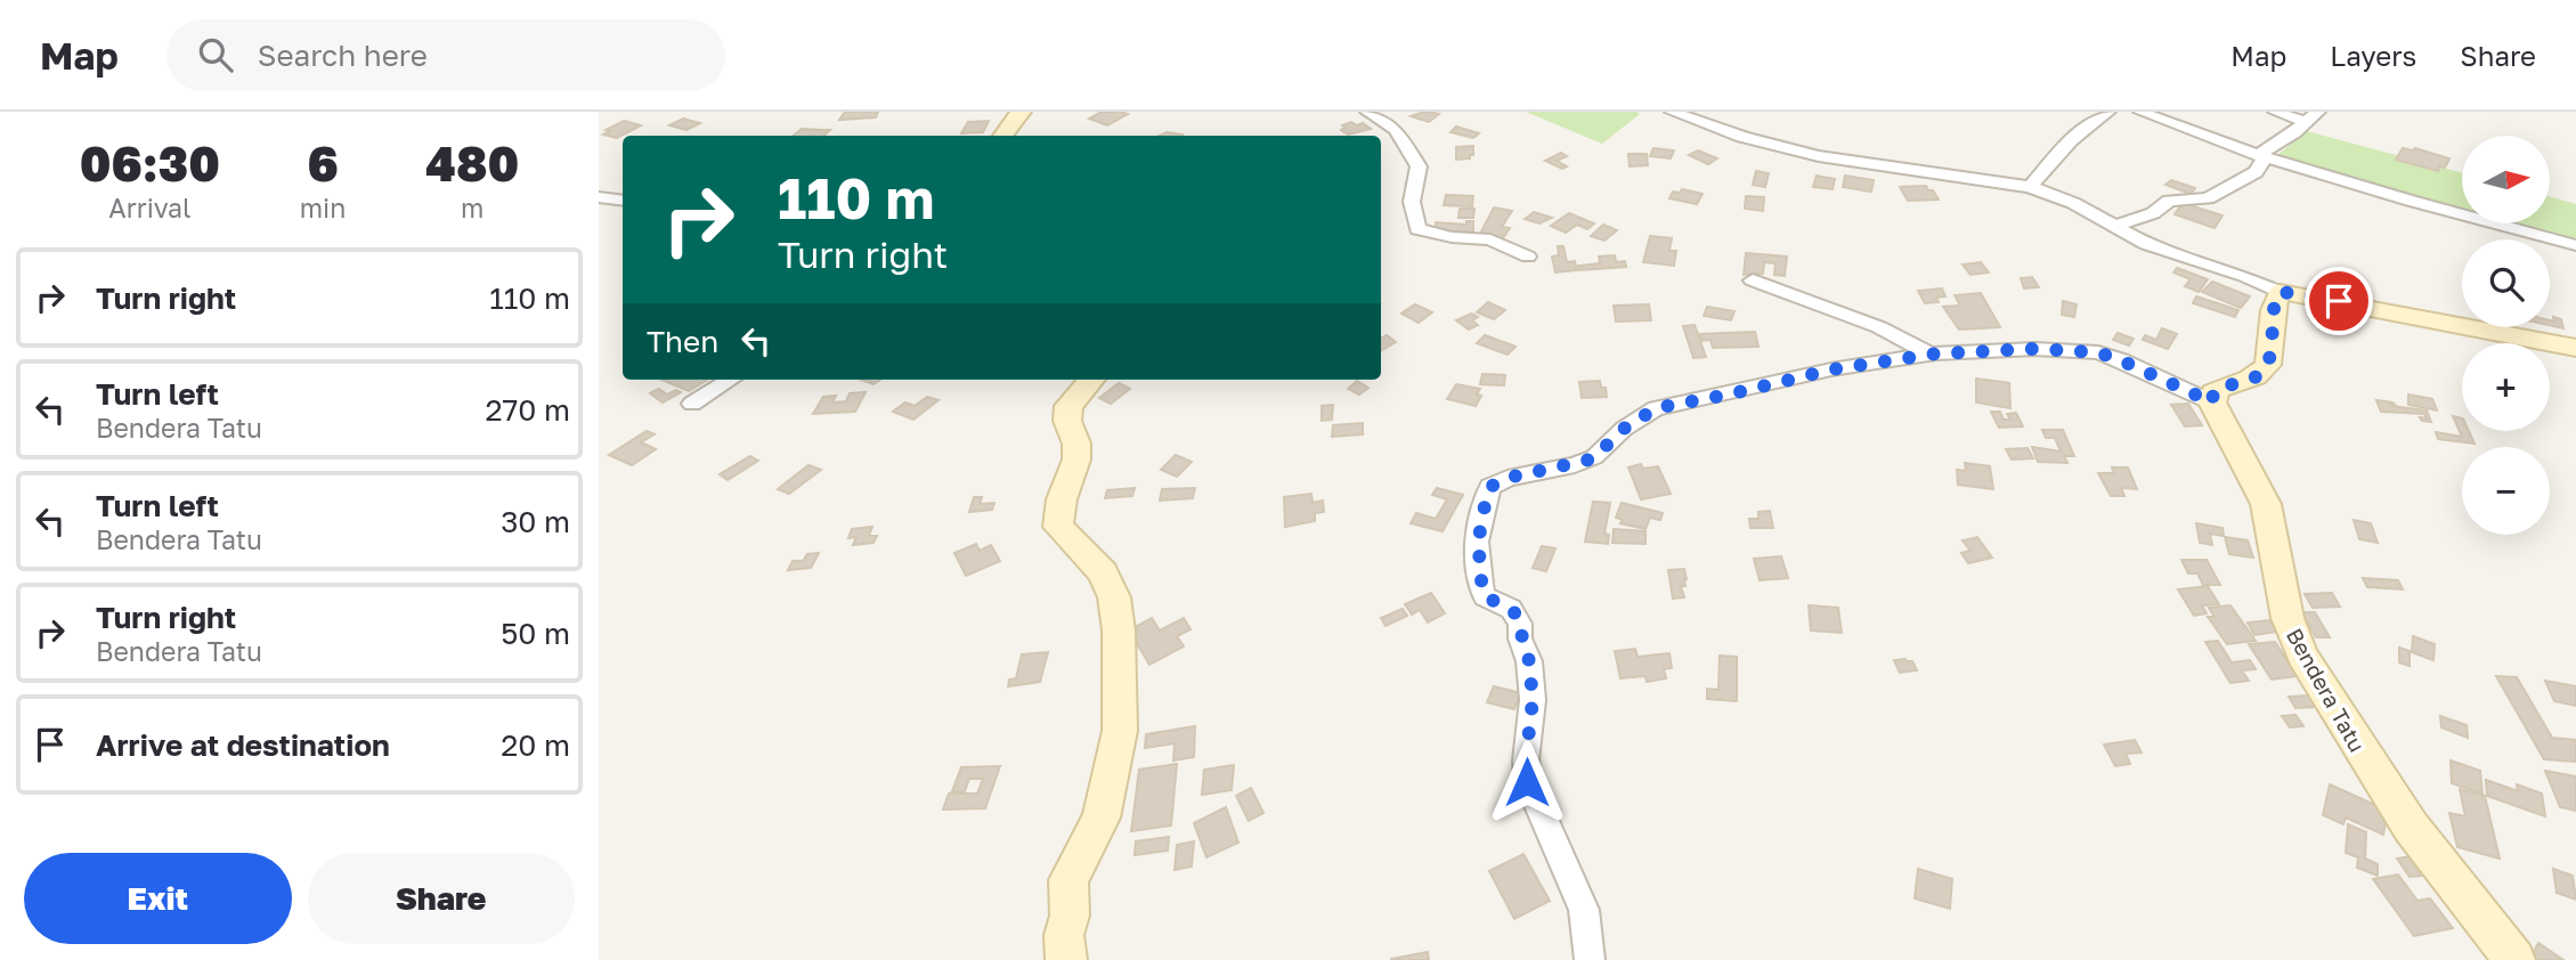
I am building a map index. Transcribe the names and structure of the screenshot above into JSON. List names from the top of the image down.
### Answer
{
  "streets": {
    "street": ["Bendera Tatu"]
  },
  "north": "right",
  "page": {
    "header": "Map",
    "search": "Search here",
    "nav": ["Map", "Layers", "Share"],
    "eta": [
      "06:30",
      "Arrival",
      "6",
      "min",
      "480",
      "m"
    ],
    "map_buttons": ["+", "−"],
    "turn": ["110 m", "Turn right"],
    "list": [
      {
        "name": "Turn right",
        "value": "110 m"
      },
      {
        "name": "Turn left",
        "note": "Bendera Tatu",
        "value": "270 m"
      },
      {
        "name": "Turn left",
        "note": "Bendera Tatu",
        "value": "30 m"
      },
      {
        "name": "Turn right",
        "note": "Bendera Tatu",
        "value": "50 m"
      },
      {
        "name": "Arrive at destination",
        "value": "20 m"
      }
    ],
    "then": "Then",
    "buttons": ["Exit", "Share"]
  }
}
